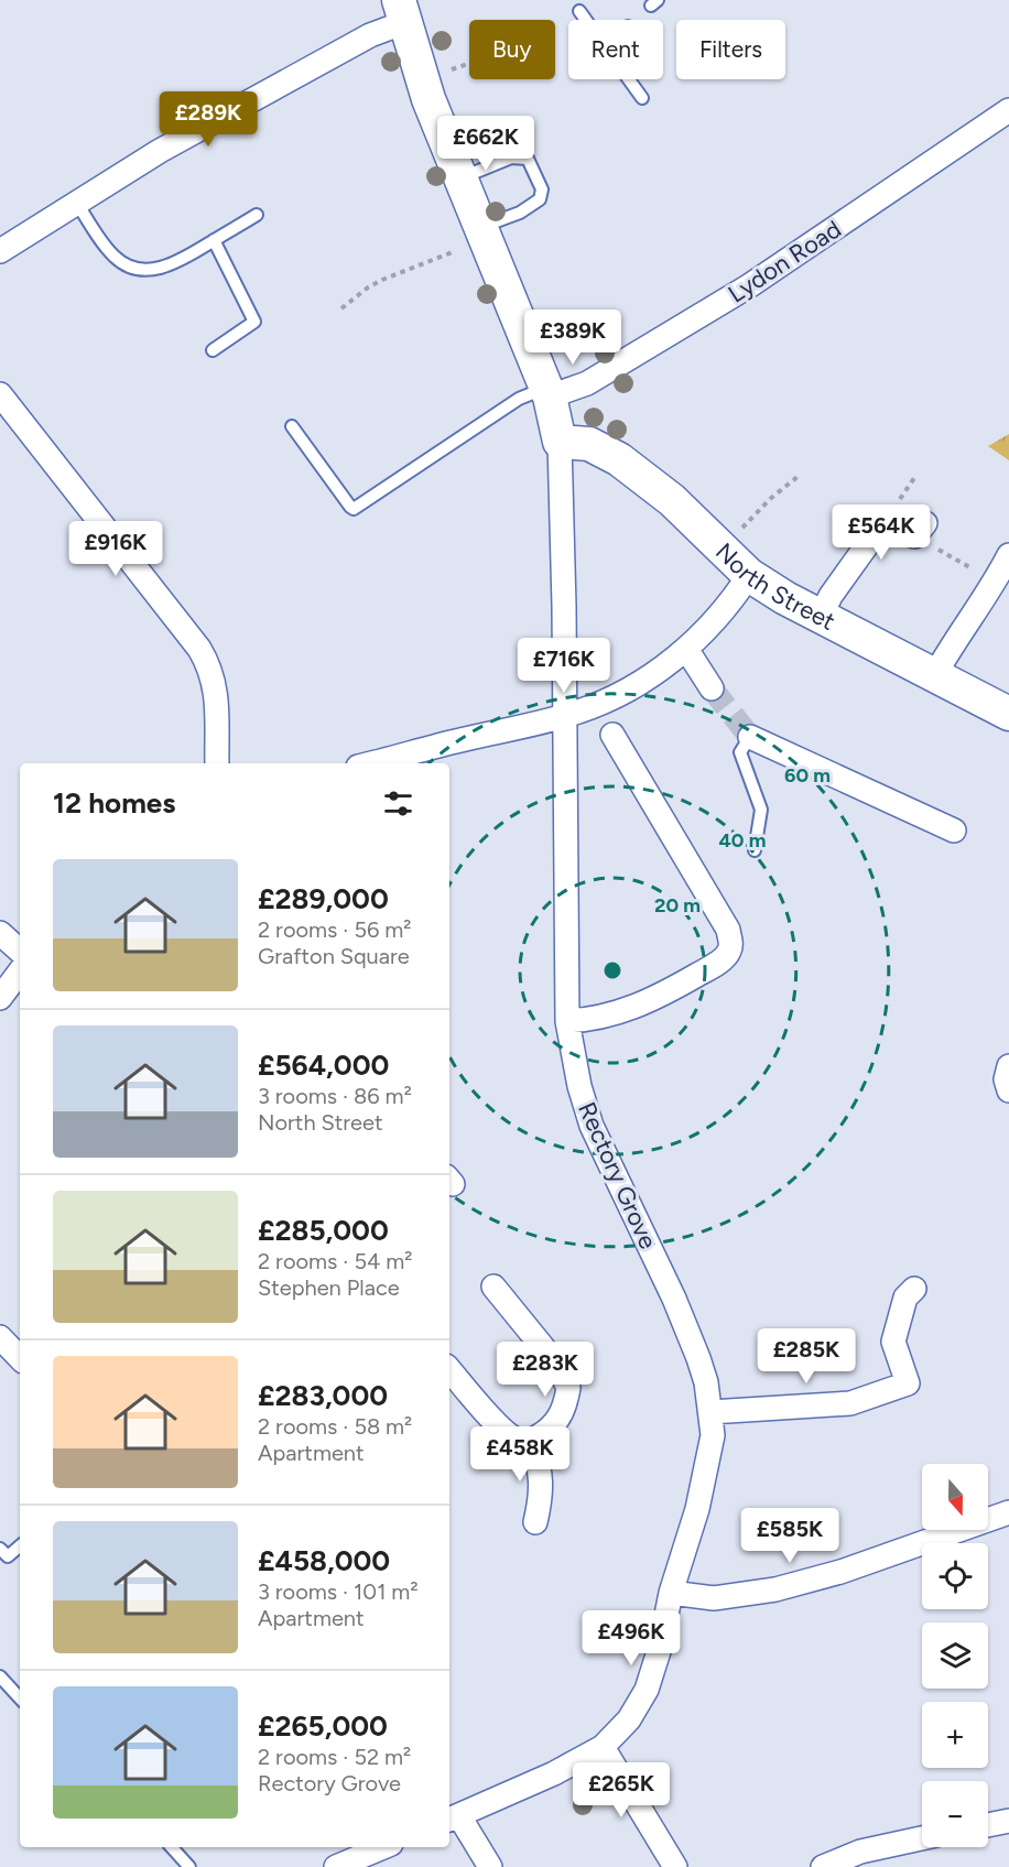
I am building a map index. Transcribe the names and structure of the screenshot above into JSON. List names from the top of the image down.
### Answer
{
  "streets": {
    "main road": ["North Street"],
    "street": ["Lydon Road", "Rectory Grove"]
  },
  "crossings": [
    ["North Street", "Rectory Grove"]
  ],
  "north": "bottom",
  "page": {
    "chip": ["Buy", "Rent", "Filters"],
    "price": [
      "£289K",
      "£662K",
      "£389K",
      "£564K",
      "£916K",
      "£716K",
      "£285K",
      "£283K",
      "£458K",
      "£585K",
      "£496K",
      "£265K"
    ],
    "heading": "12 homes",
    "list": [
      {
        "name": "£289,000",
        "note": "2 rooms · 56 m² · Grafton Square"
      },
      {
        "name": "£564,000",
        "note": "3 rooms · 86 m² · North Street"
      },
      {
        "name": "£285,000",
        "note": "2 rooms · 54 m² · Stephen Place"
      },
      {
        "name": "£283,000",
        "note": "2 rooms · 58 m² · Apartment"
      },
      {
        "name": "£458,000",
        "note": "3 rooms · 101 m² · Apartment"
      },
      {
        "name": "£265,000",
        "note": "2 rooms · 52 m² · Rectory Grove"
      }
    ],
    "map_buttons": ["+", "−"]
  },
  "rings": ["60 m", "40 m", "20 m"]
}
